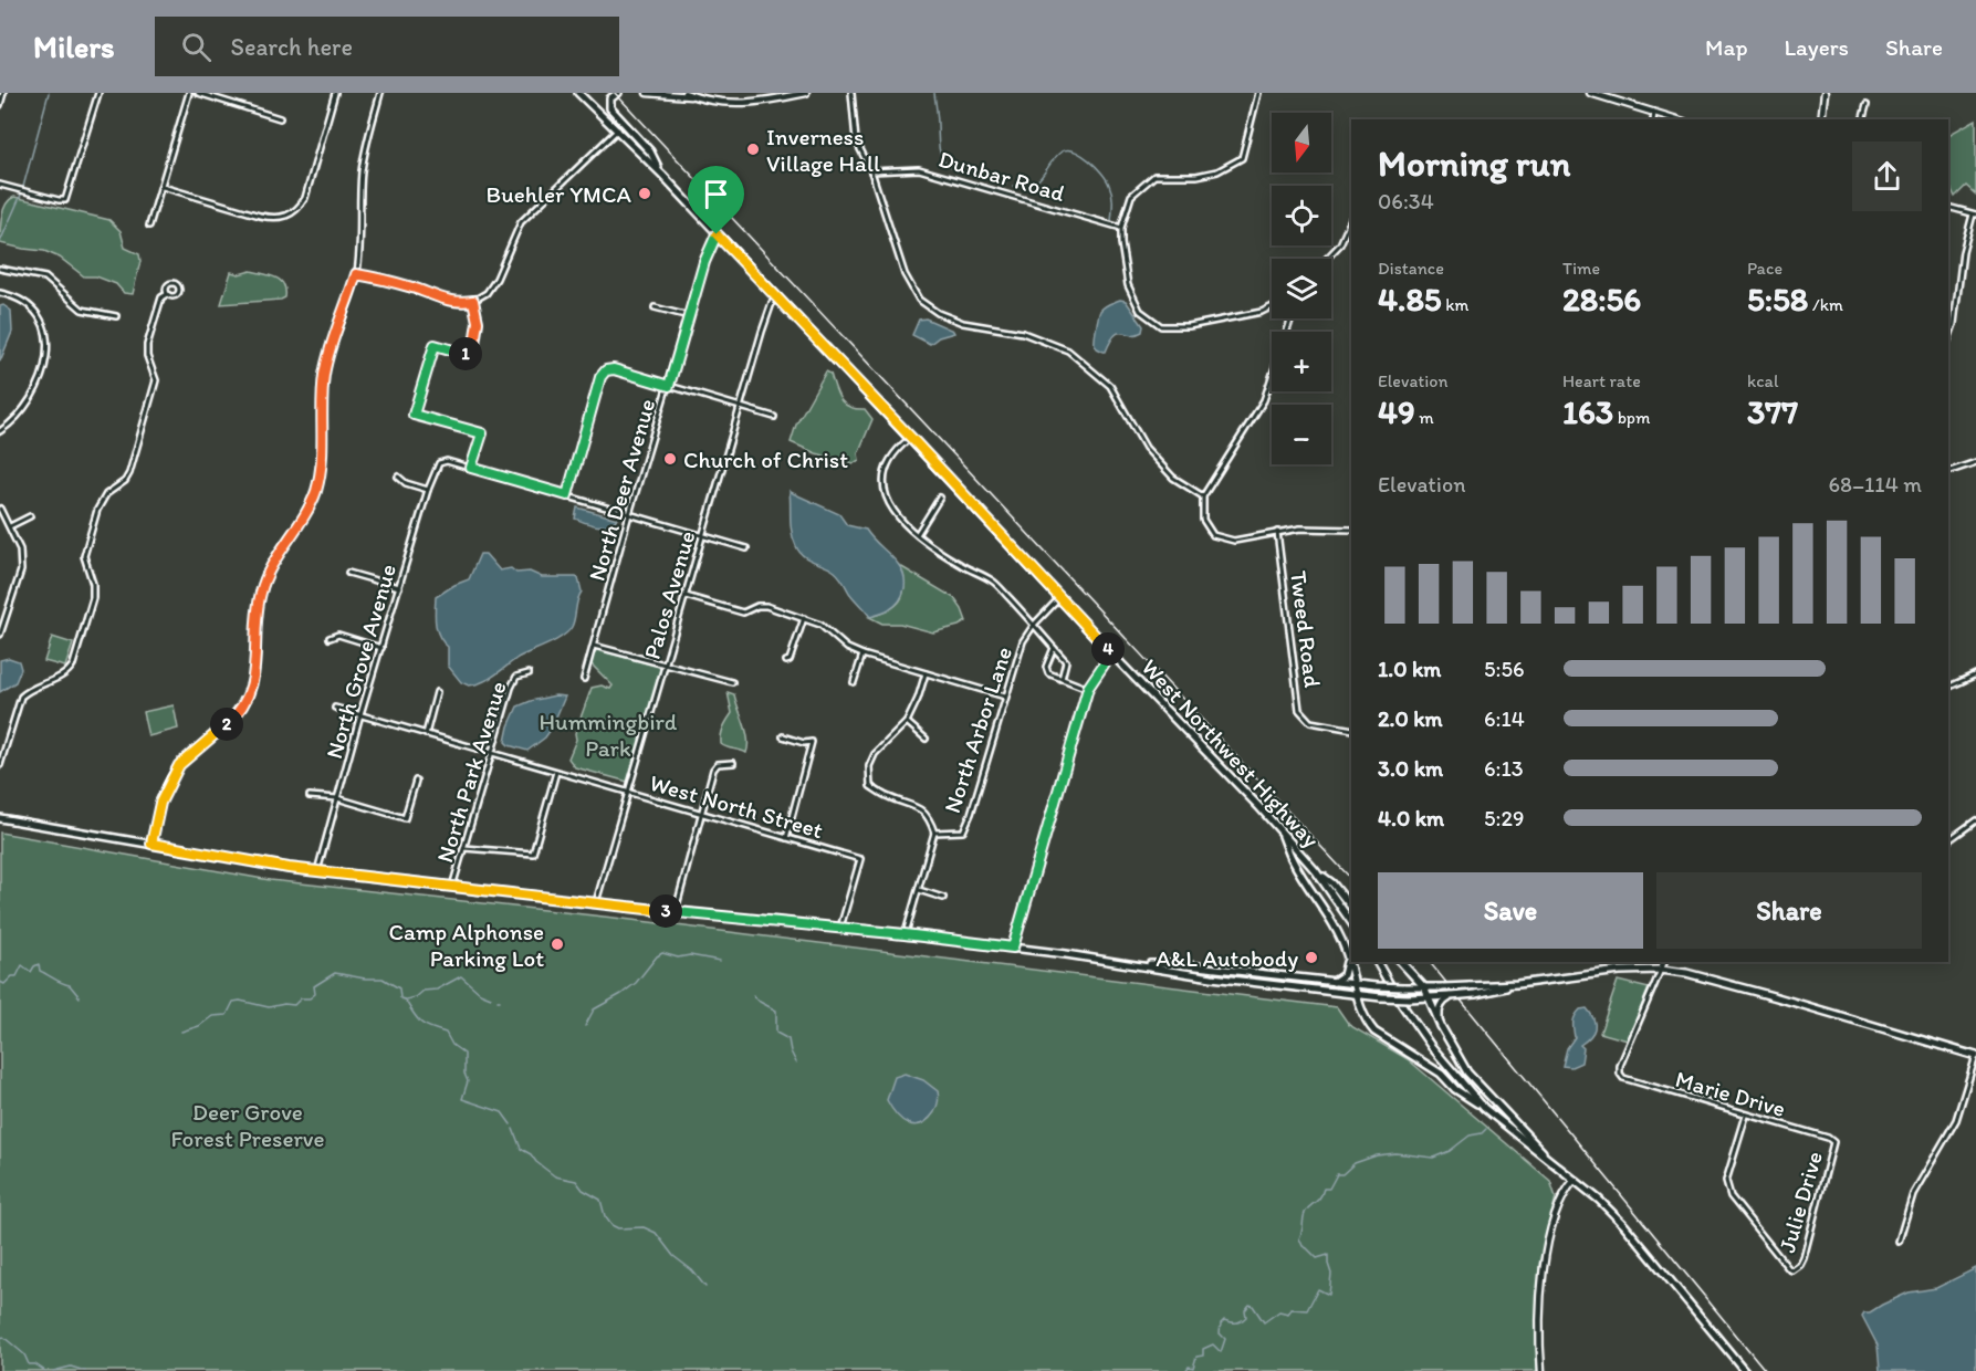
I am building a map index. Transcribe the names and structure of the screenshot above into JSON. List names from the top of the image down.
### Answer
{
  "streets": {
    "main road": ["West Northwest Highway"],
    "street": [
      "Dunbar Road",
      "North Deer Avenue",
      "Palos Avenue",
      "Tweed Road",
      "North Grove Avenue",
      "North Arbor Lane",
      "North Park Avenue",
      "West North Street",
      "Marie Drive",
      "Julie Drive"
    ]
  },
  "crossings": [
    ["North Deer Avenue", "West Northwest Highway"],
    ["Palos Avenue", "West Northwest Highway"],
    ["Palos Avenue", "West North Street"],
    ["North Grove Avenue", "West North Street"],
    ["North Arbor Lane", "West Northwest Highway"],
    ["North Park Avenue", "West North Street"],
    ["Marie Drive", "Julie Drive"]
  ],
  "parks": ["Hummingbird Park", "Deer Grove Forest Preserve"],
  "places": [
    "Inverness Village Hall",
    "Buehler YMCA",
    "Church of Christ",
    "Camp Alphonse Parking Lot",
    "A&L Autobody"
  ],
  "north": "bottom",
  "page": {
    "header": "Milers",
    "search": "Search here",
    "nav": ["Map", "Layers", "Share"],
    "map_buttons": ["+", "−"],
    "heading": ["Morning run", "06:34"],
    "stats": [
      ["Distance", "4.85 km"],
      ["Time", "28:56"],
      ["Pace", "5:58 /km"],
      ["Elevation", "49 m"],
      ["Heart rate", "163 bpm"],
      ["kcal", "377"]
    ],
    "pins": [
      "1",
      "4",
      "2",
      "3"
    ],
    "chart": ["Elevation", "68–114 m"],
    "list": [
      {
        "name": "1.0 km",
        "note": "5:56"
      },
      {
        "name": "2.0 km",
        "note": "6:14"
      },
      {
        "name": "3.0 km",
        "note": "6:13"
      },
      {
        "name": "4.0 km",
        "note": "5:29"
      }
    ],
    "buttons": ["Save", "Share"]
  }
}
